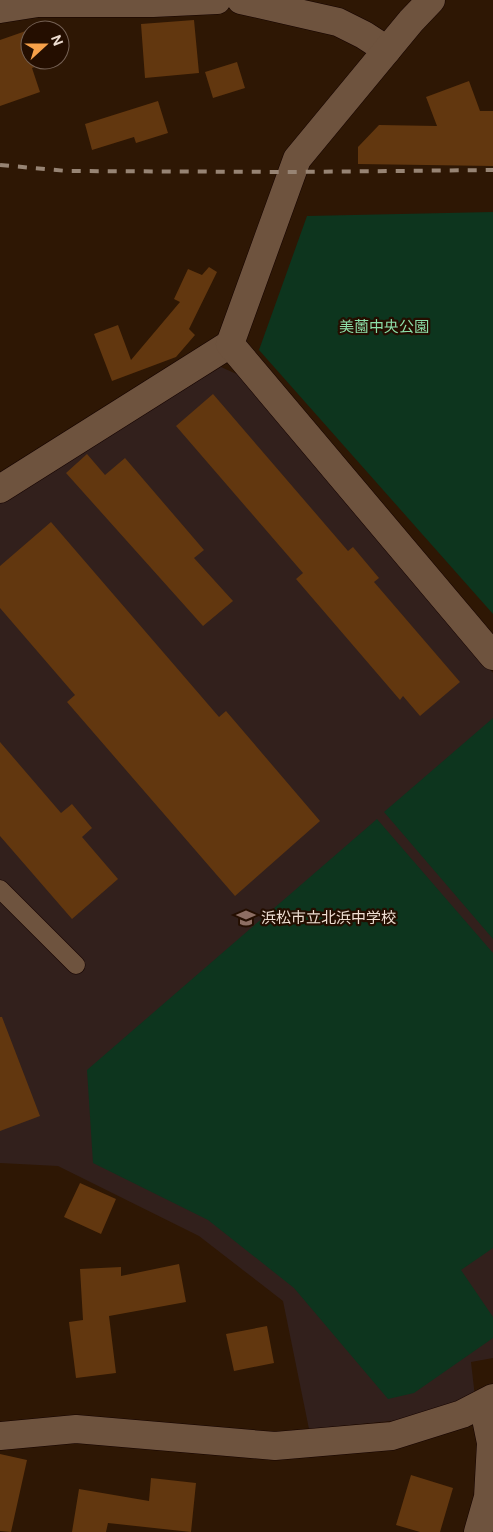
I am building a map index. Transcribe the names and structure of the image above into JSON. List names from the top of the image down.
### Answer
{
  "parks": ["美薗中央公園"],
  "places": {
    "school or university": ["浜松市立北浜中学校"]
  },
  "north": "right"
}
